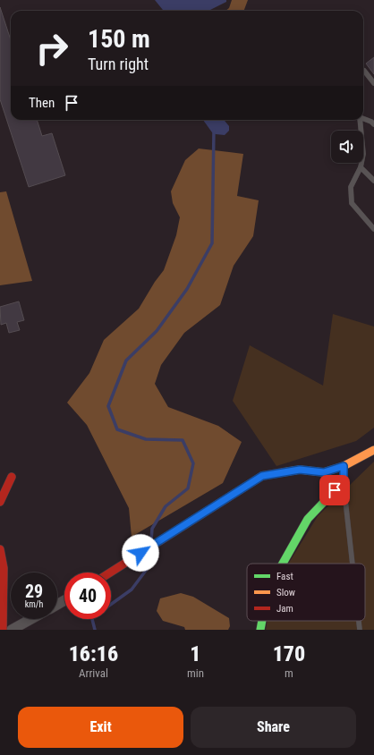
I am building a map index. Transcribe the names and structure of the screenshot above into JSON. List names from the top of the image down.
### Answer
{
  "legend": ["Fast", "Slow", "Jam"],
  "page": {
    "turn": ["150 m", "Turn right"],
    "then": "Then",
    "speed": "29 km/h",
    "limit": "40",
    "eta": [
      "16:16",
      "Arrival",
      "1",
      "min",
      "170",
      "m"
    ],
    "buttons": ["Exit", "Share"]
  }
}
